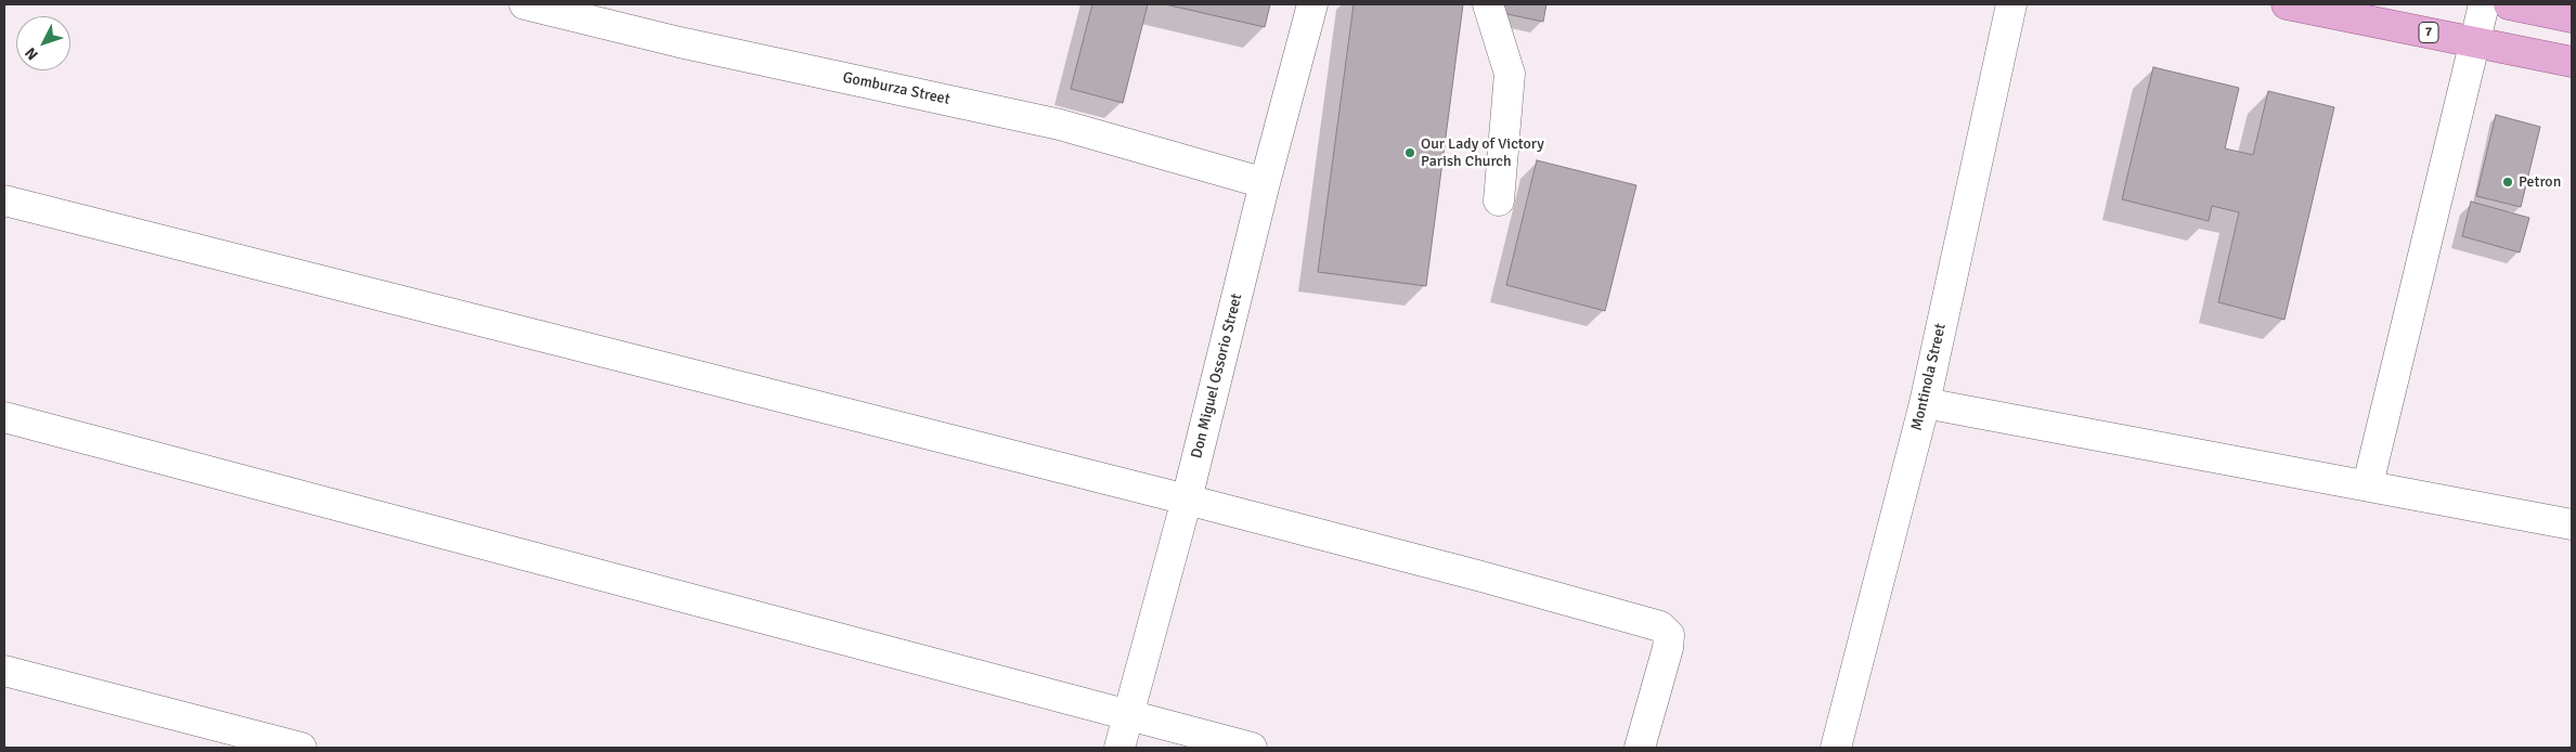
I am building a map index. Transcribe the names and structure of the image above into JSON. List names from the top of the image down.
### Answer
{
  "streets": {
    "main road": ["7"],
    "street": ["Gomburza Street", "Don Miguel Ossorio Street", "Montinola Street"]
  },
  "crossings": [
    ["Gomburza Street", "Don Miguel Ossorio Street"]
  ],
  "places": ["Our Lady of Victory Parish Church", "Petron"],
  "north": "bottom left"
}
